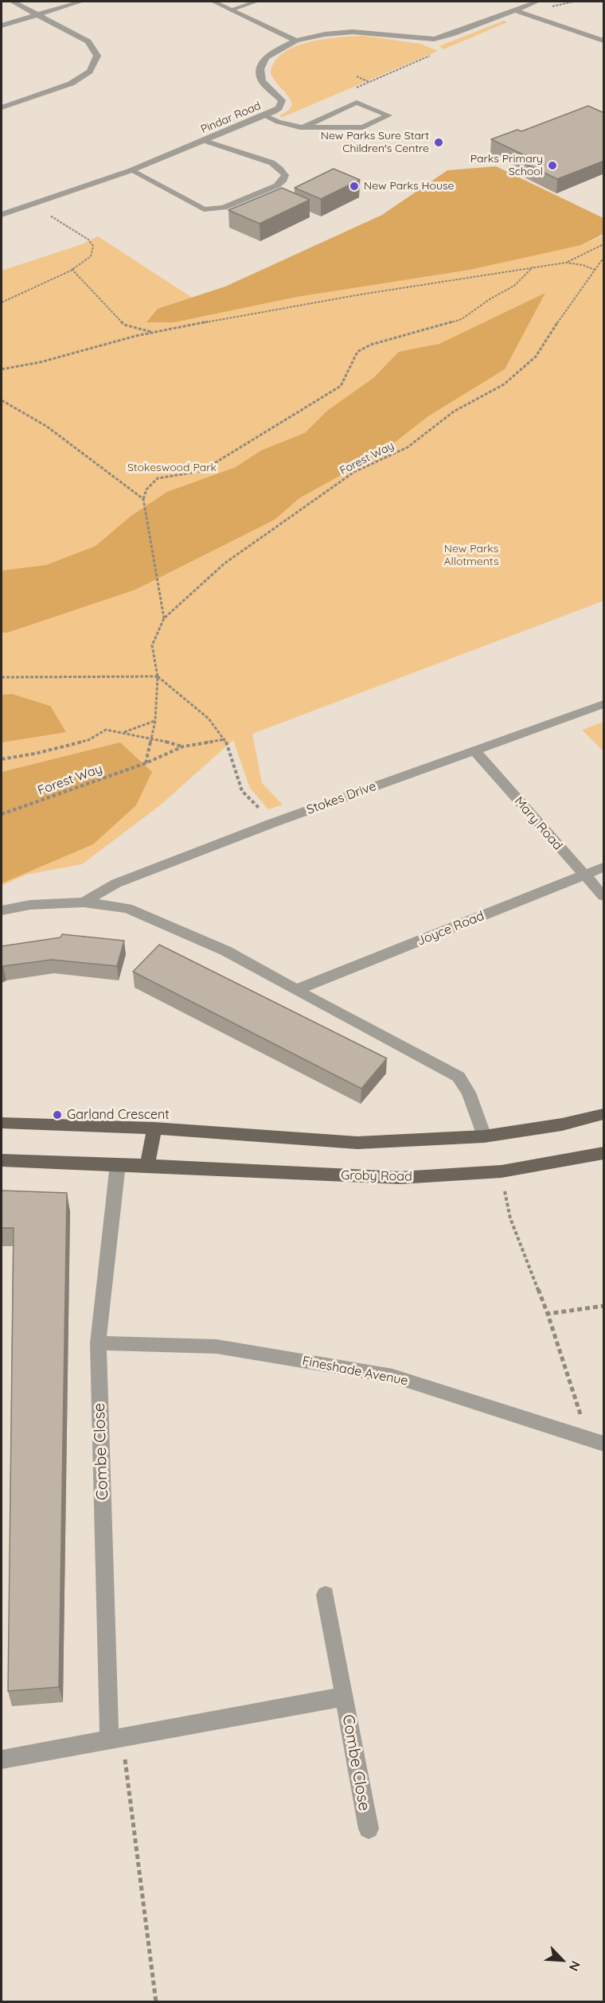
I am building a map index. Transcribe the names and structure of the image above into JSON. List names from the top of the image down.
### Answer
{
  "streets": {
    "main road": ["Groby Road"],
    "street": [
      "Pindar Road",
      "Stokes Drive",
      "Mary Road",
      "Joyce Road",
      "Fineshade Avenue",
      "Combe Close"
    ],
    "path": ["Forest Way"]
  },
  "crossings": [
    ["Stokes Drive", "Mary Road"],
    ["Mary Road", "Joyce Road"],
    ["Groby Road", "Combe Close"],
    ["Fineshade Avenue", "Combe Close"]
  ],
  "parks": ["Stokeswood Park", "New Parks Allotments"],
  "places": [
    "New Parks Sure Start Children's Centre",
    "Parks Primary School",
    "New Parks House",
    "Garland Crescent"
  ],
  "north": "bottom right"
}
